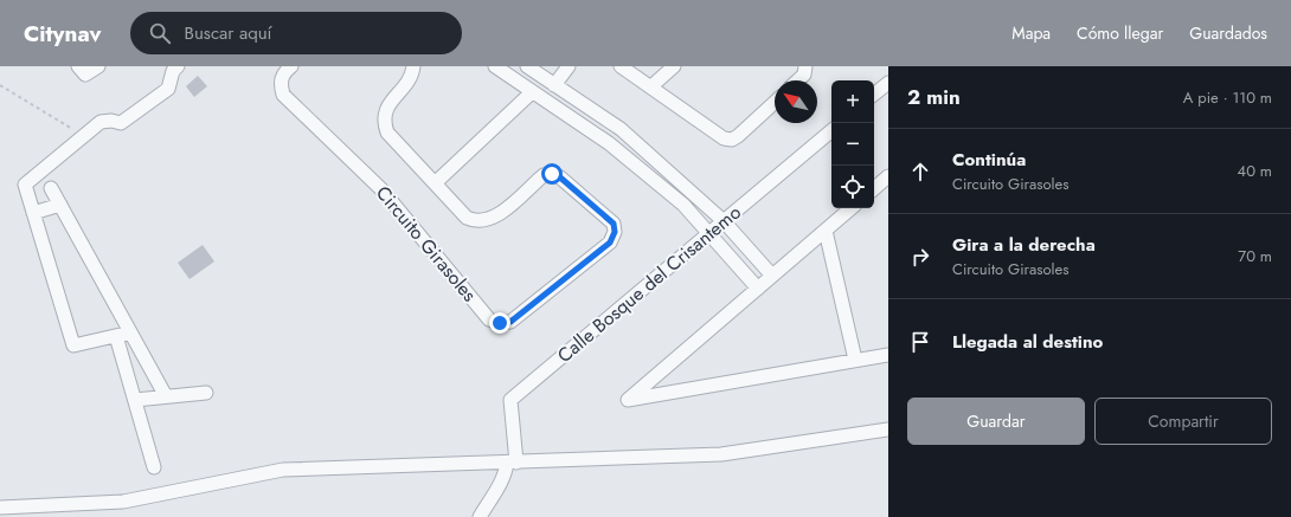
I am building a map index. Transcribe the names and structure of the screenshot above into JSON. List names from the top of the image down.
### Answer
{
  "streets": {
    "street": ["Circuito Girasoles", "Calle Bosque del Crisantemo"]
  },
  "north": "top left",
  "page": {
    "header": "Citynav",
    "search": "Buscar aquí",
    "nav": ["Mapa", "Cómo llegar", "Guardados"],
    "heading": ["2 min", "A pie · 110 m"],
    "map_buttons": ["+", "−"],
    "list": [
      ["Continúa", "Circuito Girasoles", "40 m"],
      ["Gira a la derecha", "Circuito Girasoles", "70 m"],
      "Llegada al destino"
    ],
    "buttons": ["Guardar", "Compartir"]
  }
}
